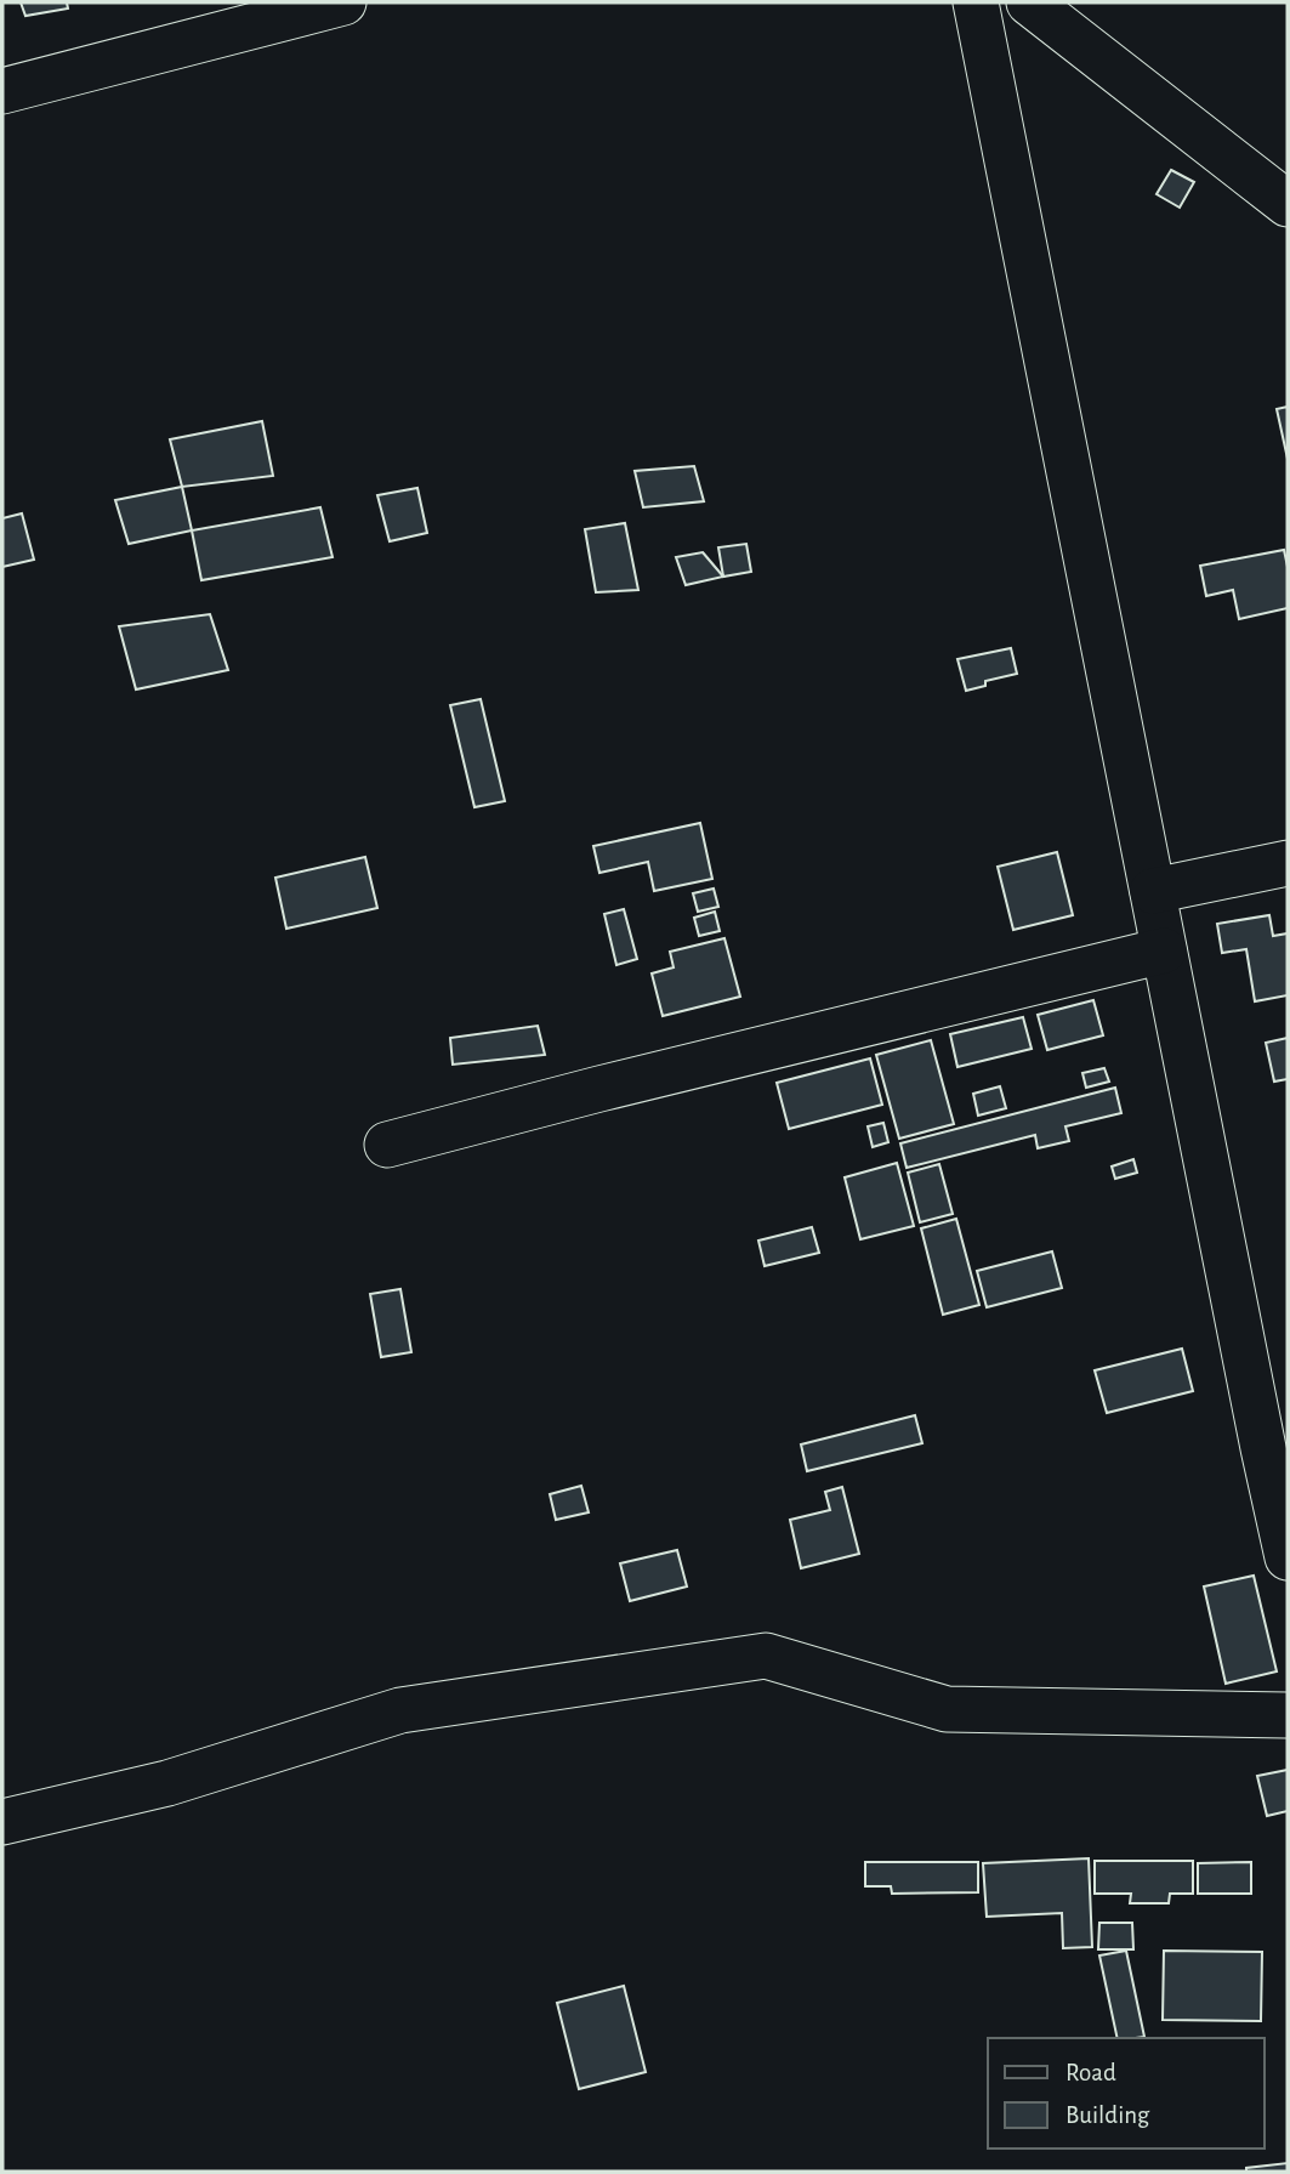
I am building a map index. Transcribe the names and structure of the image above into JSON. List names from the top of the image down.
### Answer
{
  "legend": ["Road", "Building"]
}
